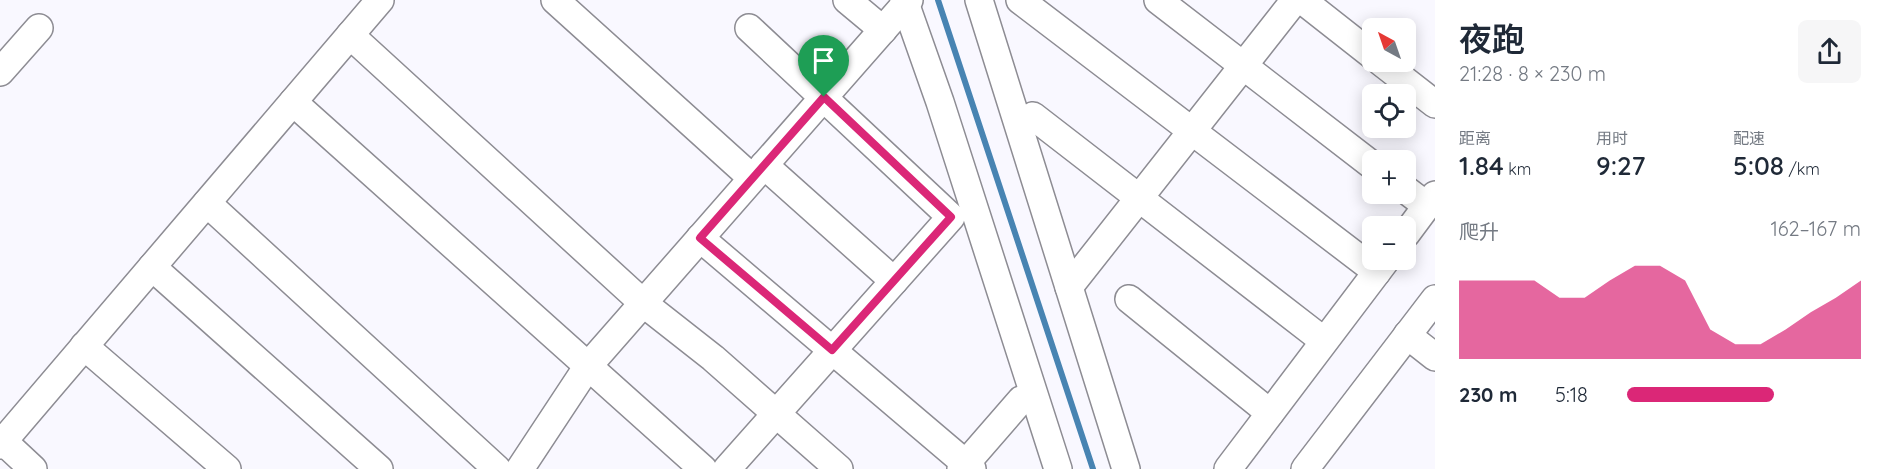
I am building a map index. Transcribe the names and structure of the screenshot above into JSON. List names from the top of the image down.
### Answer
{
  "north": "top left",
  "page": {
    "heading": ["夜跑", "21:28 · 8 × 230 m"],
    "map_buttons": ["+", "−"],
    "stats": [
      ["距离", "1.84 km"],
      ["用时", "9:27"],
      ["配速", "5:08 /km"]
    ],
    "chart": ["爬升", "162–167 m"],
    "list": [
      {
        "name": "230 m",
        "note": "5:18"
      }
    ]
  }
}
